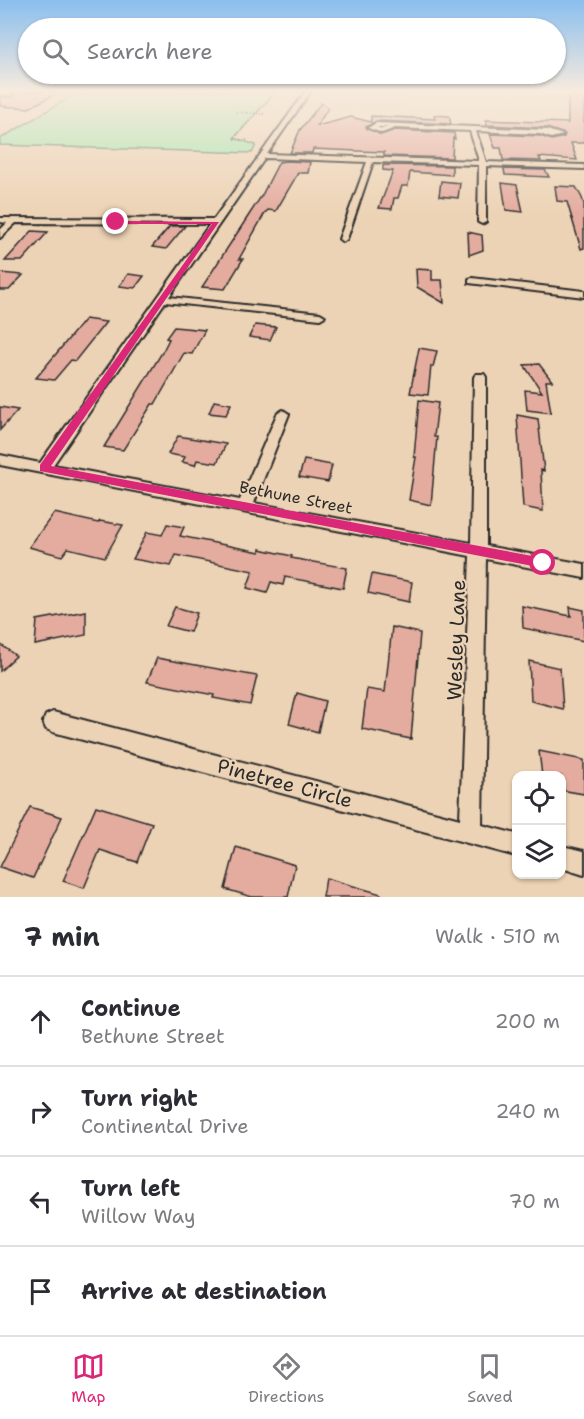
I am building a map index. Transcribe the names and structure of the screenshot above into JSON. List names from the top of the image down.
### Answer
{
  "streets": {
    "street": ["Bethune Street", "Wesley Lane", "Pinetree Circle"]
  },
  "crossings": [
    ["Bethune Street", "Wesley Lane"],
    ["Wesley Lane", "Pinetree Circle"]
  ],
  "page": {
    "search": "Search here",
    "heading": ["7 min", "Walk · 510 m"],
    "list": [
      ["Continue", "Bethune Street", "200 m"],
      ["Turn right", "Continental Drive", "240 m"],
      ["Turn left", "Willow Way", "70 m"],
      "Arrive at destination"
    ],
    "nav": ["Map", "Directions", "Saved"]
  }
}
